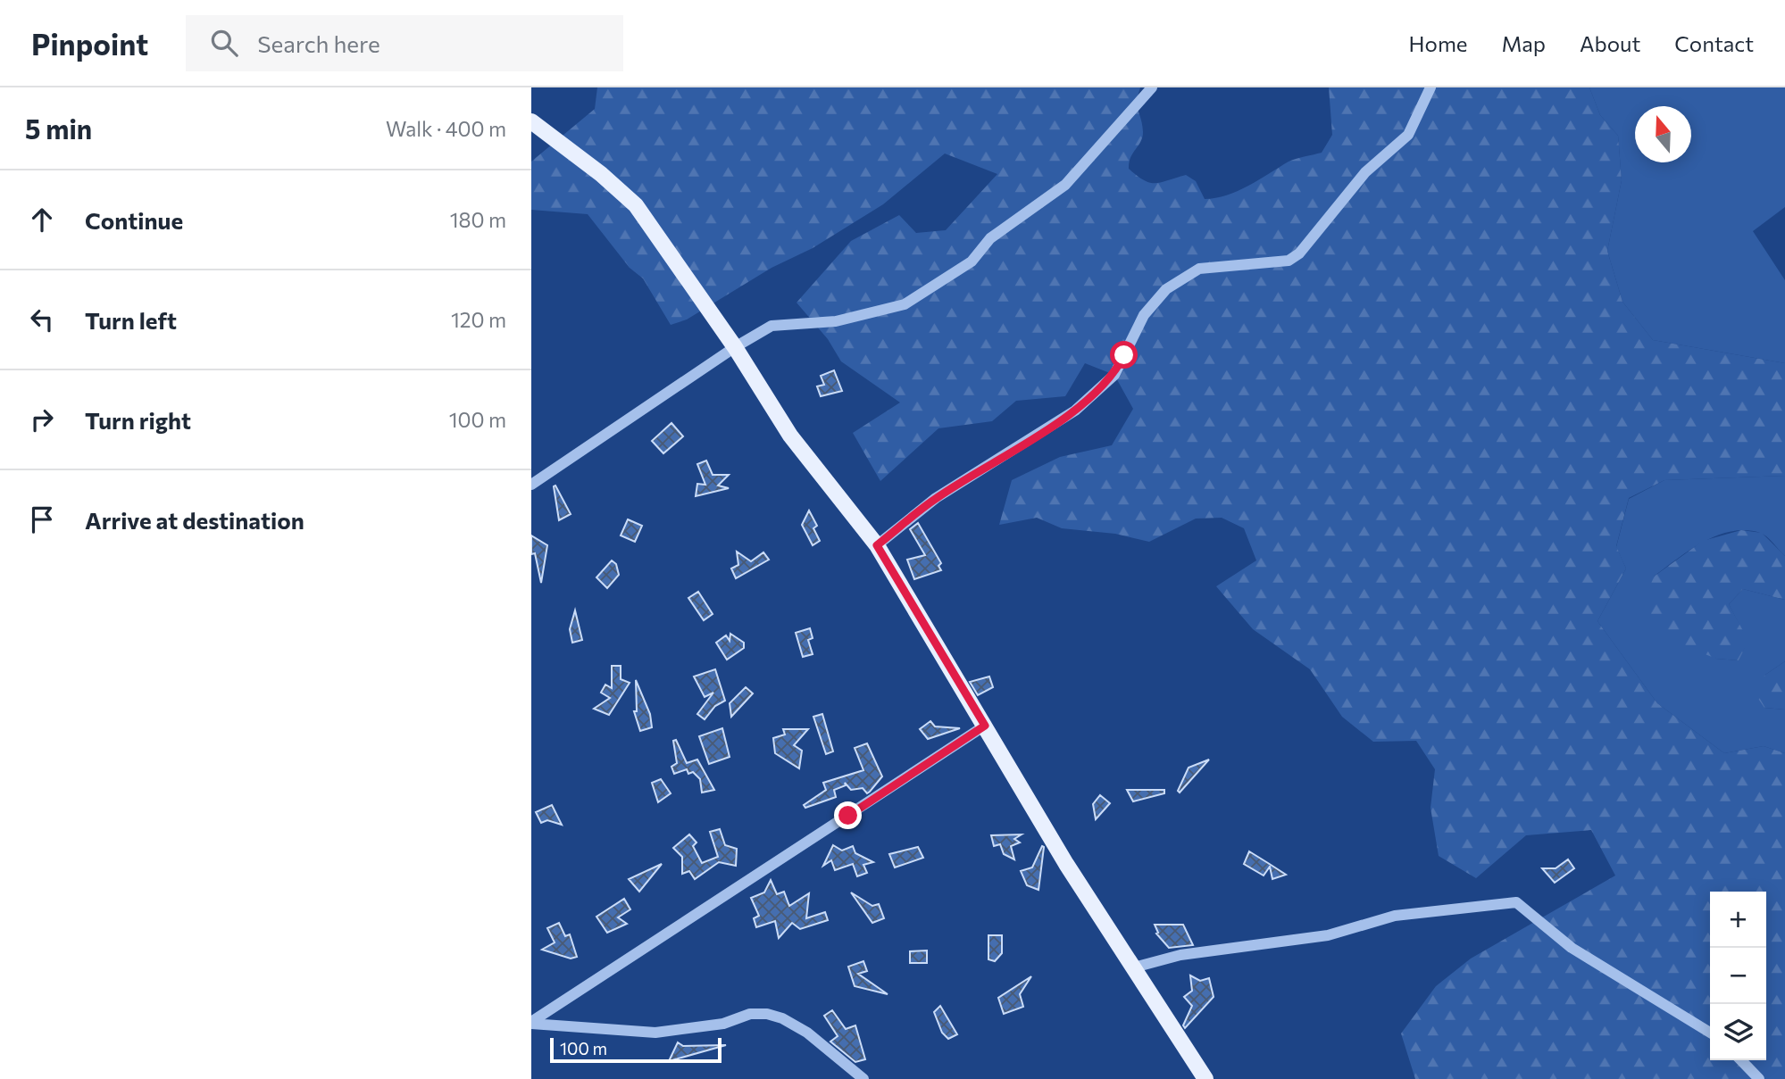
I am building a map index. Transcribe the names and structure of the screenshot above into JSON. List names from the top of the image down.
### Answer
{
  "scale_bar": "100 m",
  "north": "top",
  "page": {
    "header": "Pinpoint",
    "search": "Search here",
    "nav": [
      "Home",
      "Map",
      "About",
      "Contact"
    ],
    "heading": ["5 min", "Walk · 400 m"],
    "list": [
      ["Continue", "180 m"],
      ["Turn left", "120 m"],
      ["Turn right", "100 m"],
      "Arrive at destination"
    ],
    "map_buttons": ["+", "−"],
    "scale": "100 m"
  }
}
